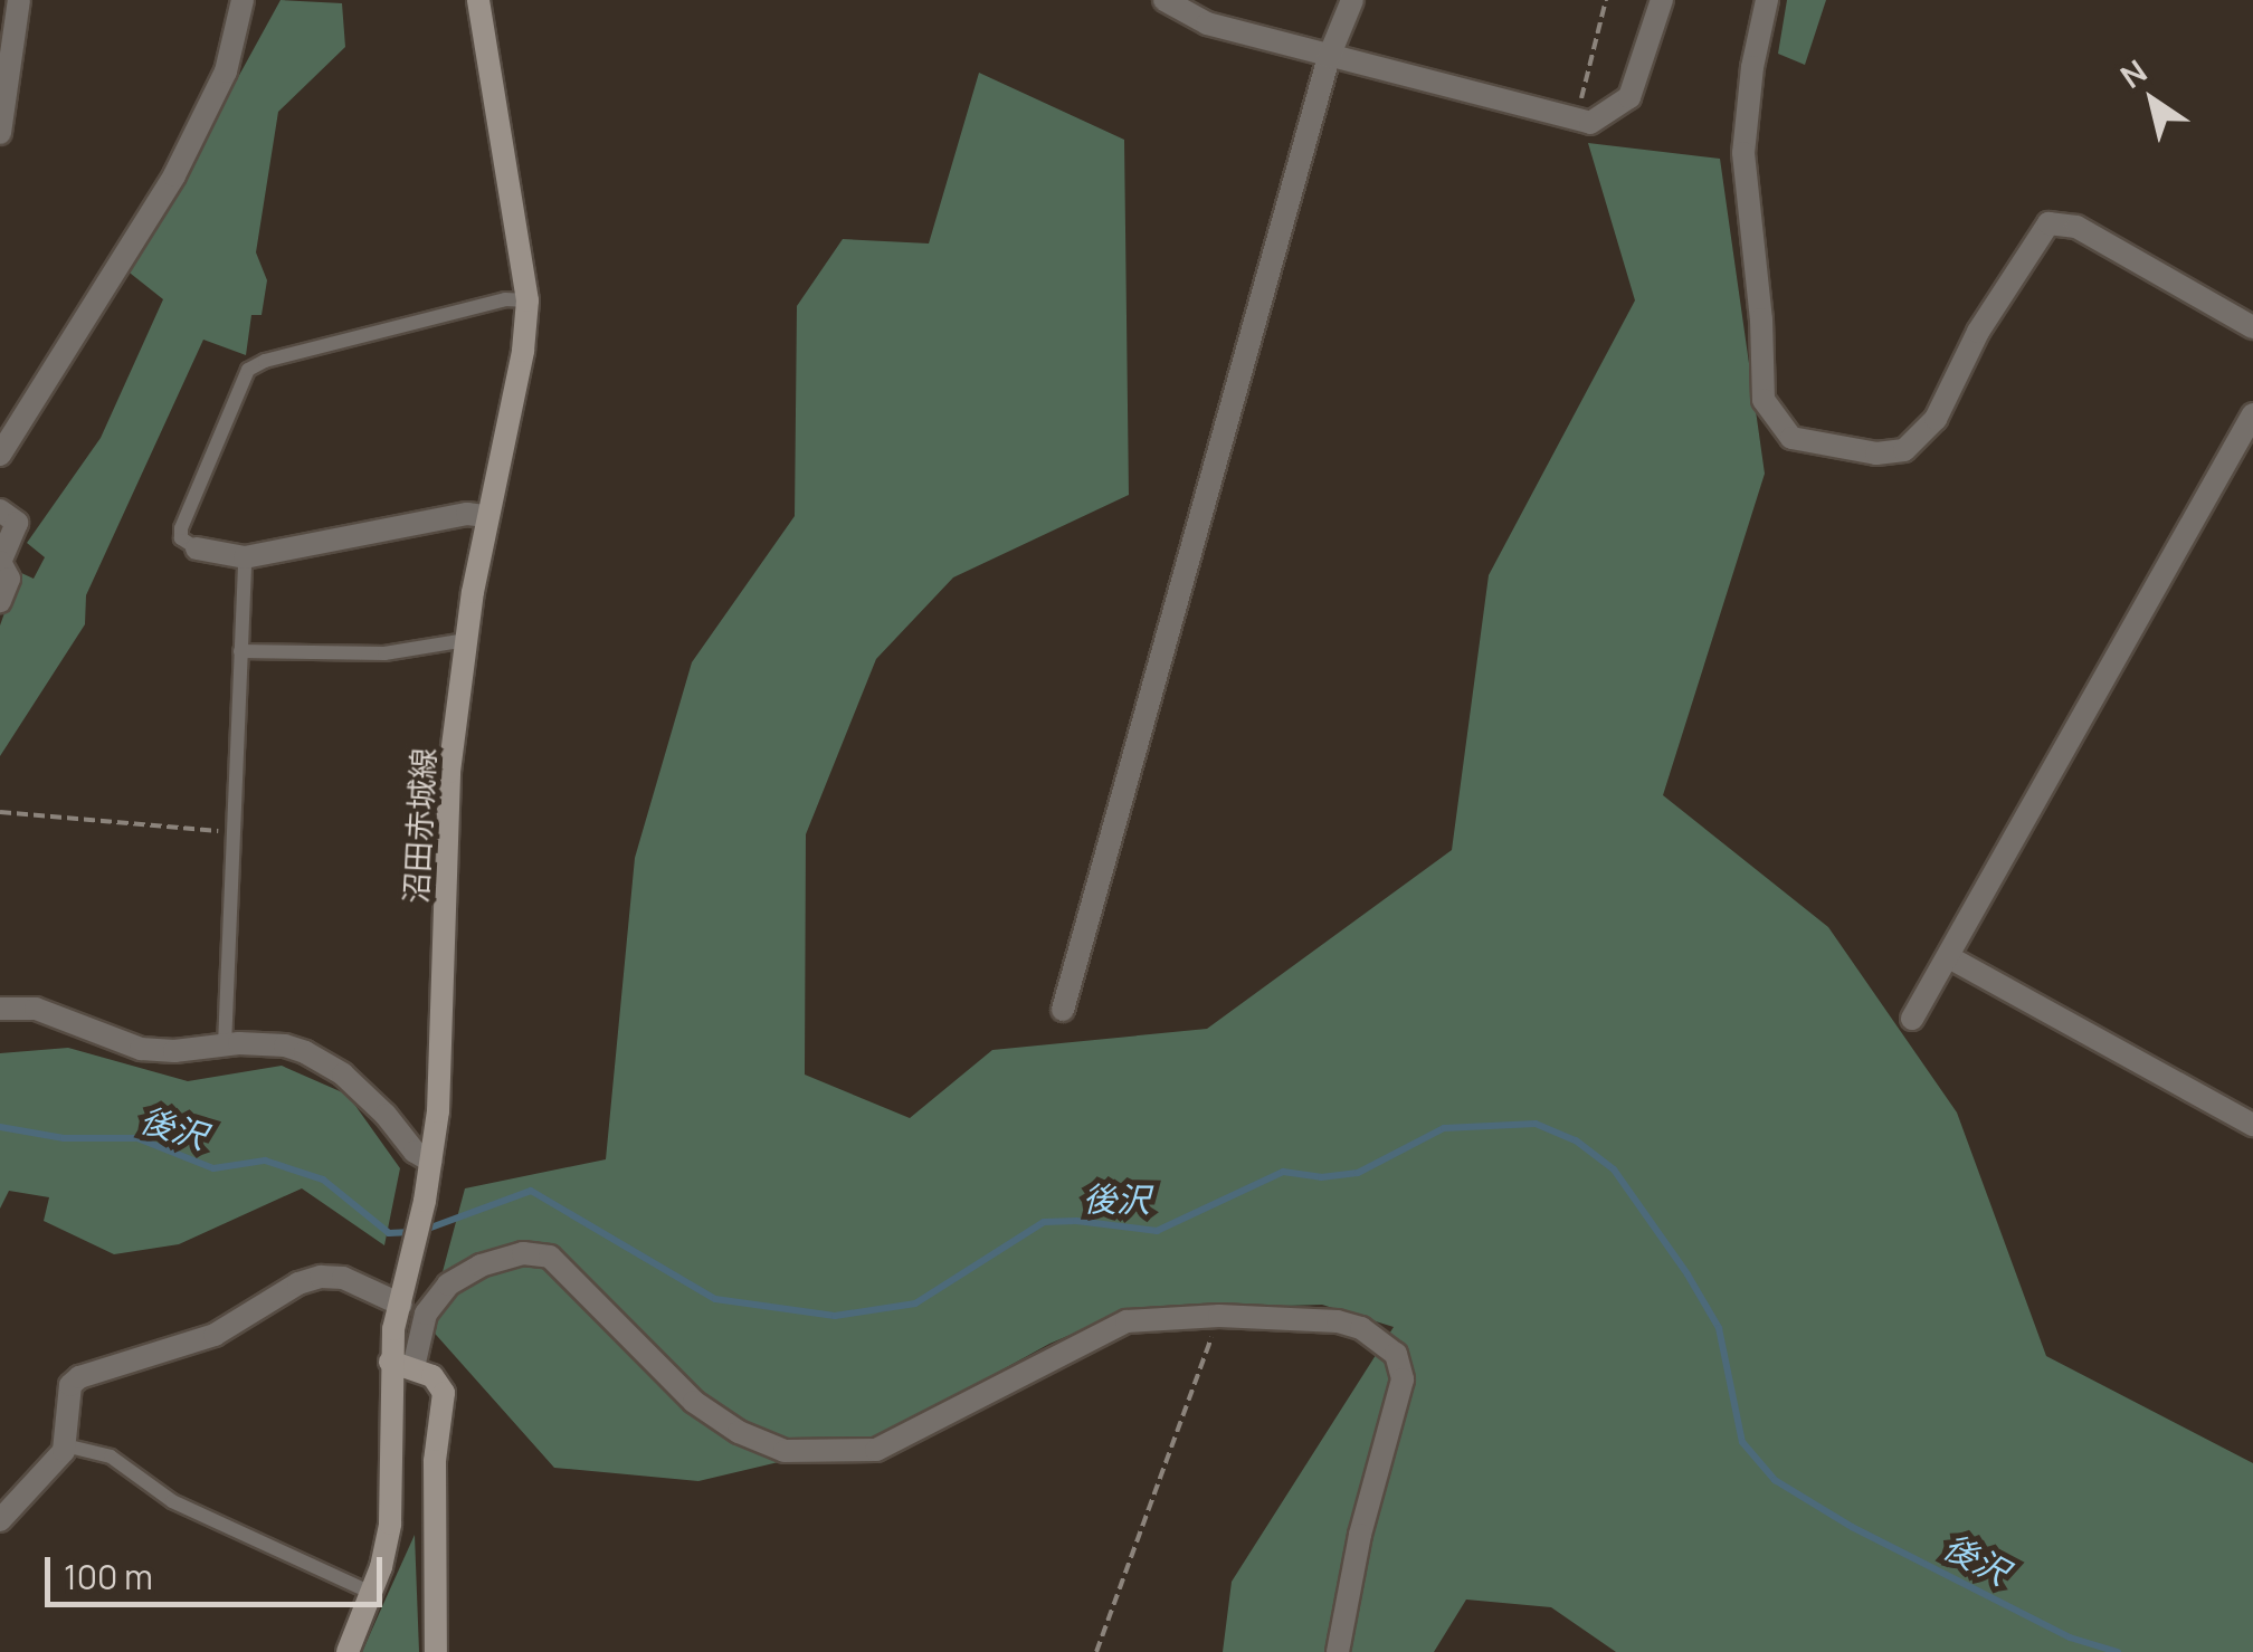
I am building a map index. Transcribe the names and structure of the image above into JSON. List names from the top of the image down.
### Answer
{
  "streets": {
    "main road": ["沼田赤城線"]
  },
  "water": ["後沢"],
  "scale_bar": "100 m",
  "north": "top left"
}
